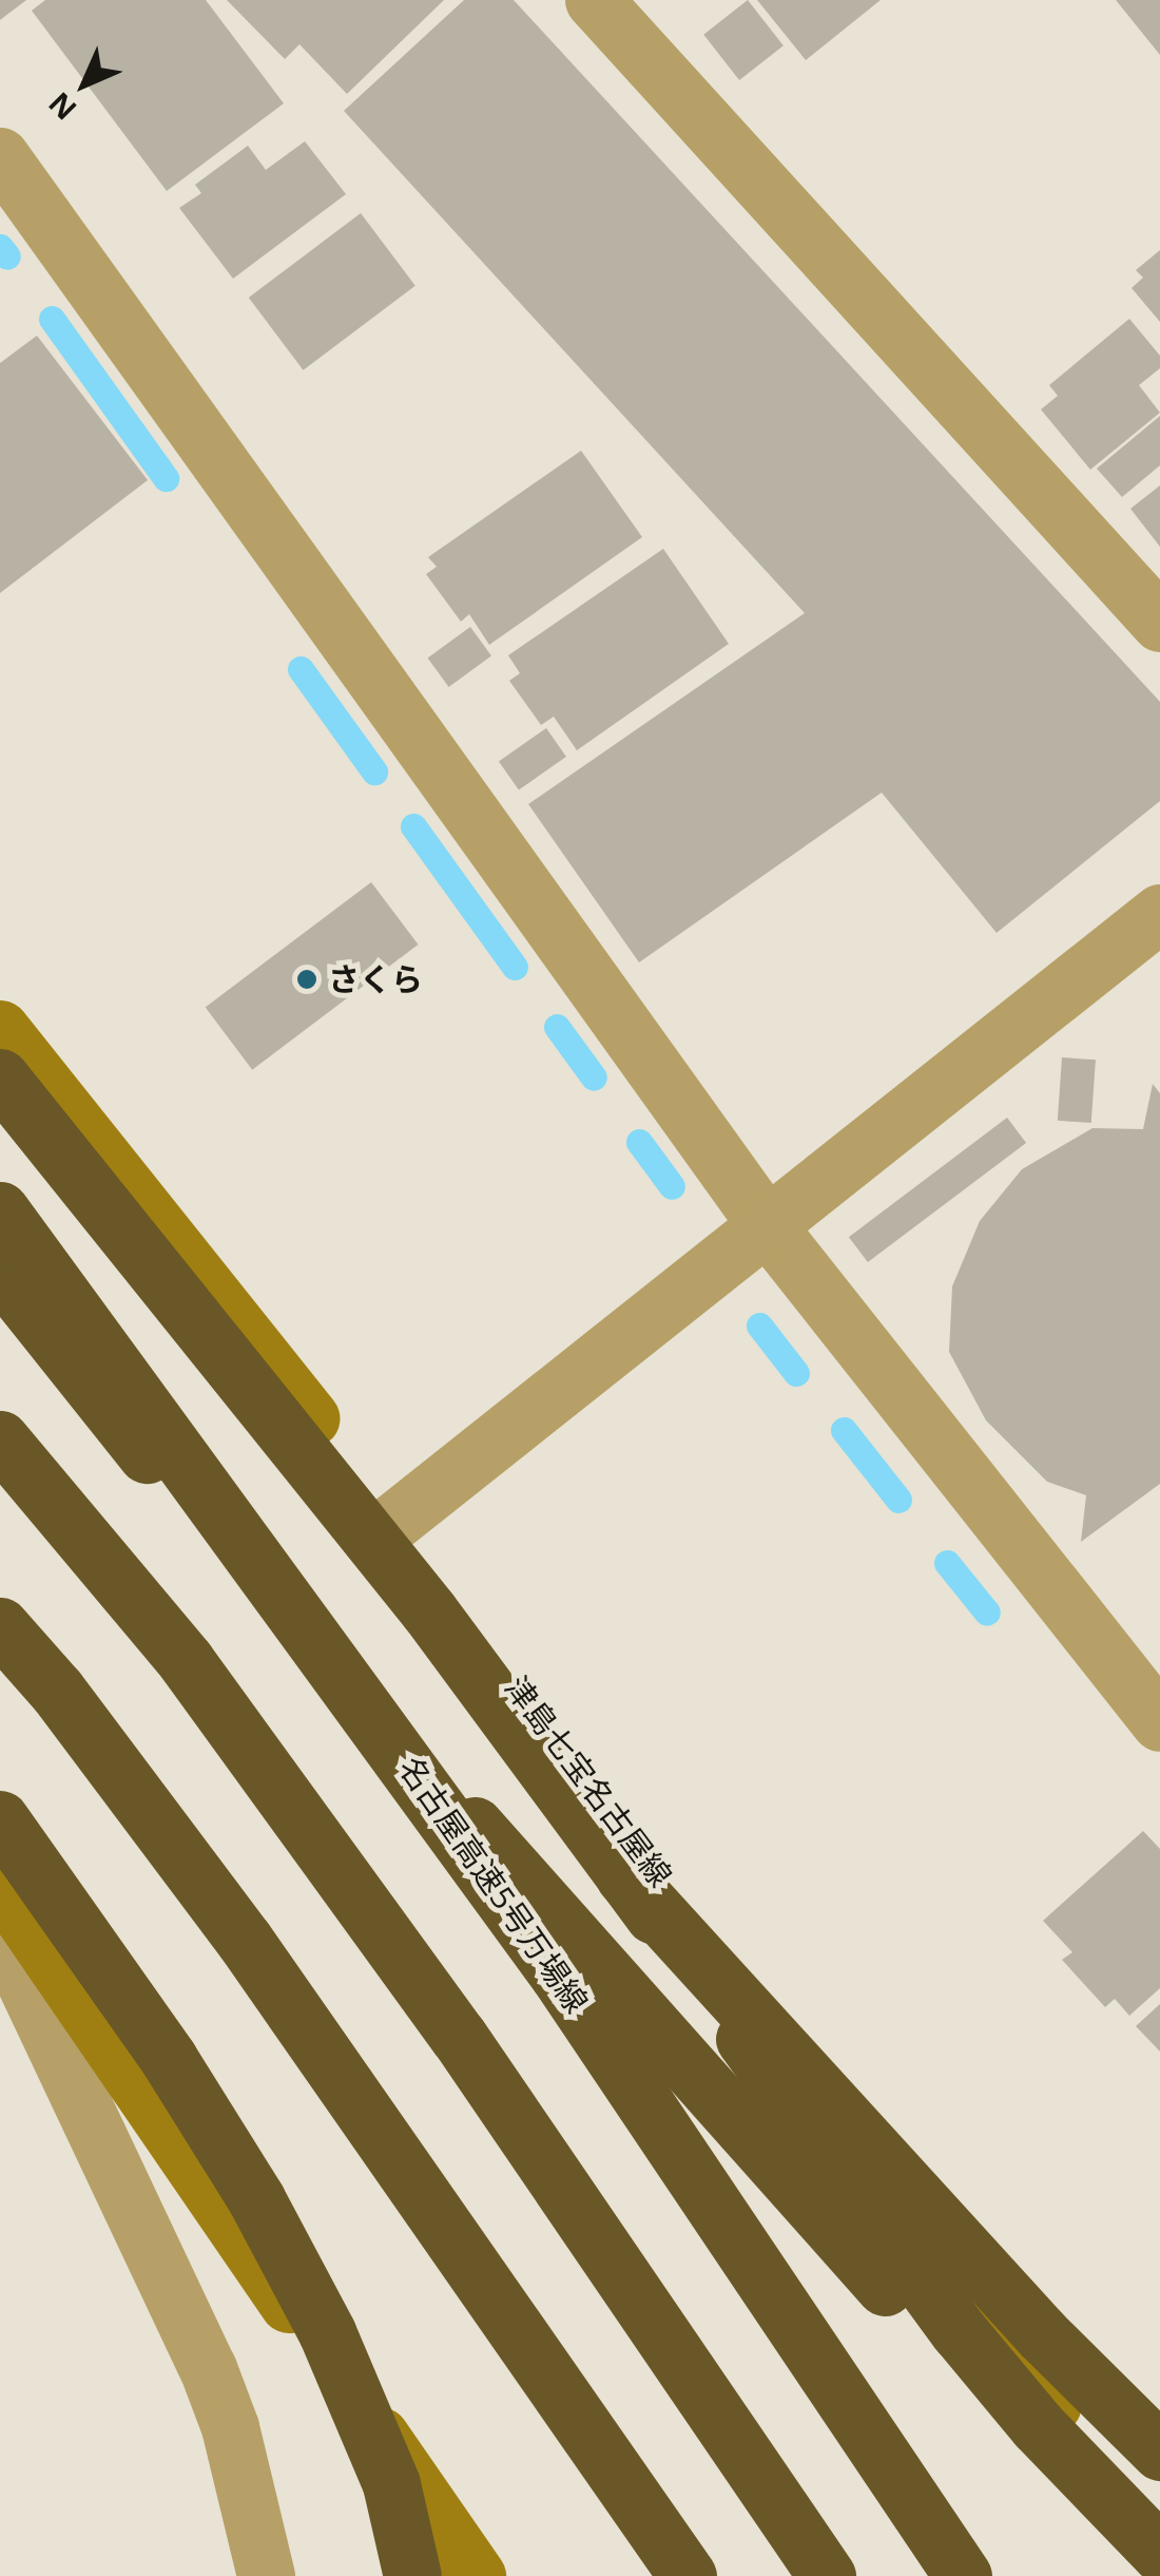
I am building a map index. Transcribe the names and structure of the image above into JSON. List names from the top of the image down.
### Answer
{
  "streets": {
    "highway": ["名古屋高速5号万場線"],
    "main road": ["津島七宝名古屋線"]
  },
  "places": ["さくら"],
  "north": "bottom left"
}
